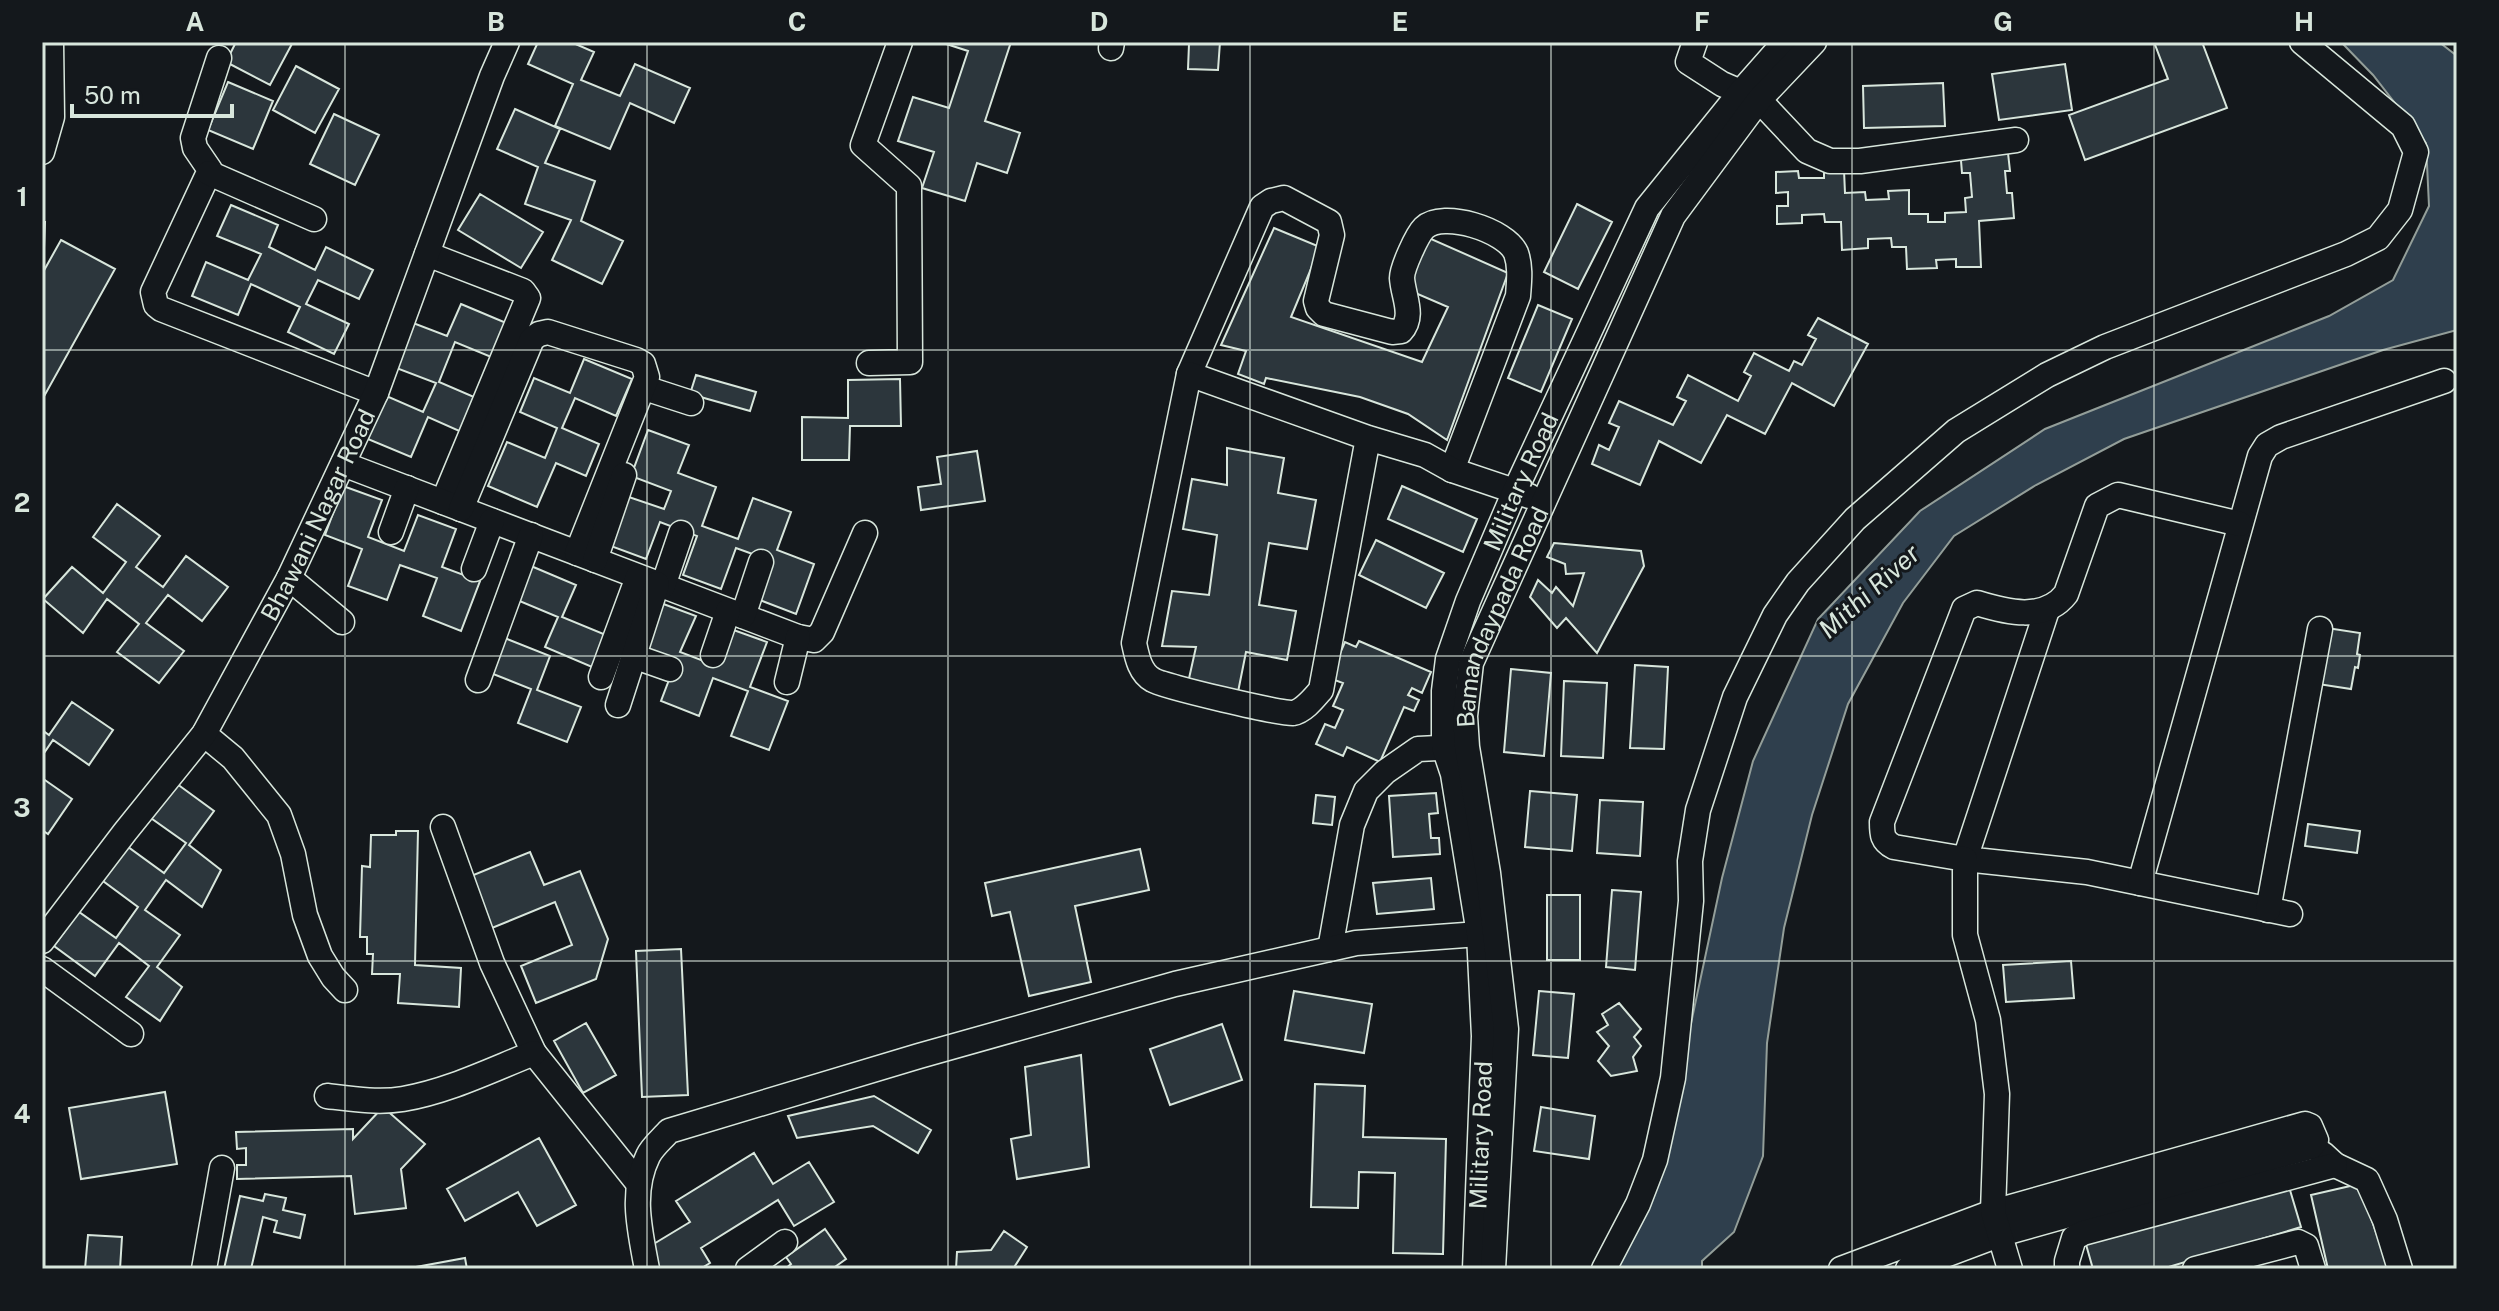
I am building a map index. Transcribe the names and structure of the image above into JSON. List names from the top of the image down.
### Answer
{
  "streets": {
    "street": ["Military Road", "Bhawani Nagar Road", "Bamandaypada Road"]
  },
  "crossings": [
    ["Military Road", "Bamandaypada Road"]
  ],
  "water": ["Mithi River"],
  "scale_bar": "50 m",
  "grid": {
    "columns": [
      "A",
      "B",
      "C",
      "D",
      "E",
      "F",
      "G",
      "H"
    ],
    "rows": [
      "1",
      "2",
      "3",
      "4"
    ]
  }
}
